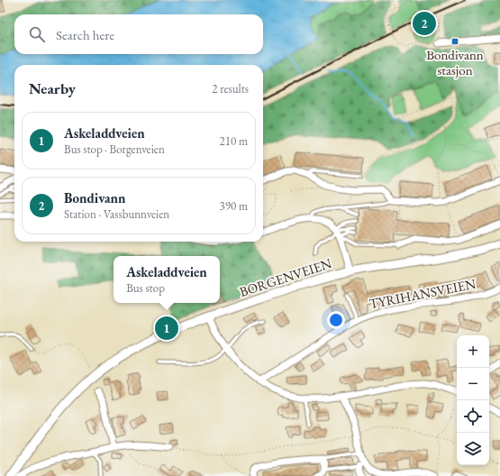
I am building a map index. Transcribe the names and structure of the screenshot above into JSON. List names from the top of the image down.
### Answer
{
  "streets": {
    "street": ["BORGENVEIEN", "TYRIHANSVEIEN"]
  },
  "places": {
    "transit": ["Bondivann stasjon"]
  },
  "page": {
    "pins": ["2", "1"],
    "search": "Search here",
    "heading": ["Nearby", "2 results"],
    "list": [
      {
        "mark": "1",
        "name": "Askeladdveien",
        "note": "Bus stop · Borgenveien",
        "value": "210 m"
      },
      {
        "mark": "2",
        "name": "Bondivann",
        "note": "Station · Vassbunnveien",
        "value": "390 m"
      }
    ],
    "popup": ["Askeladdveien", "Bus stop"],
    "map_buttons": ["+", "−"]
  }
}
